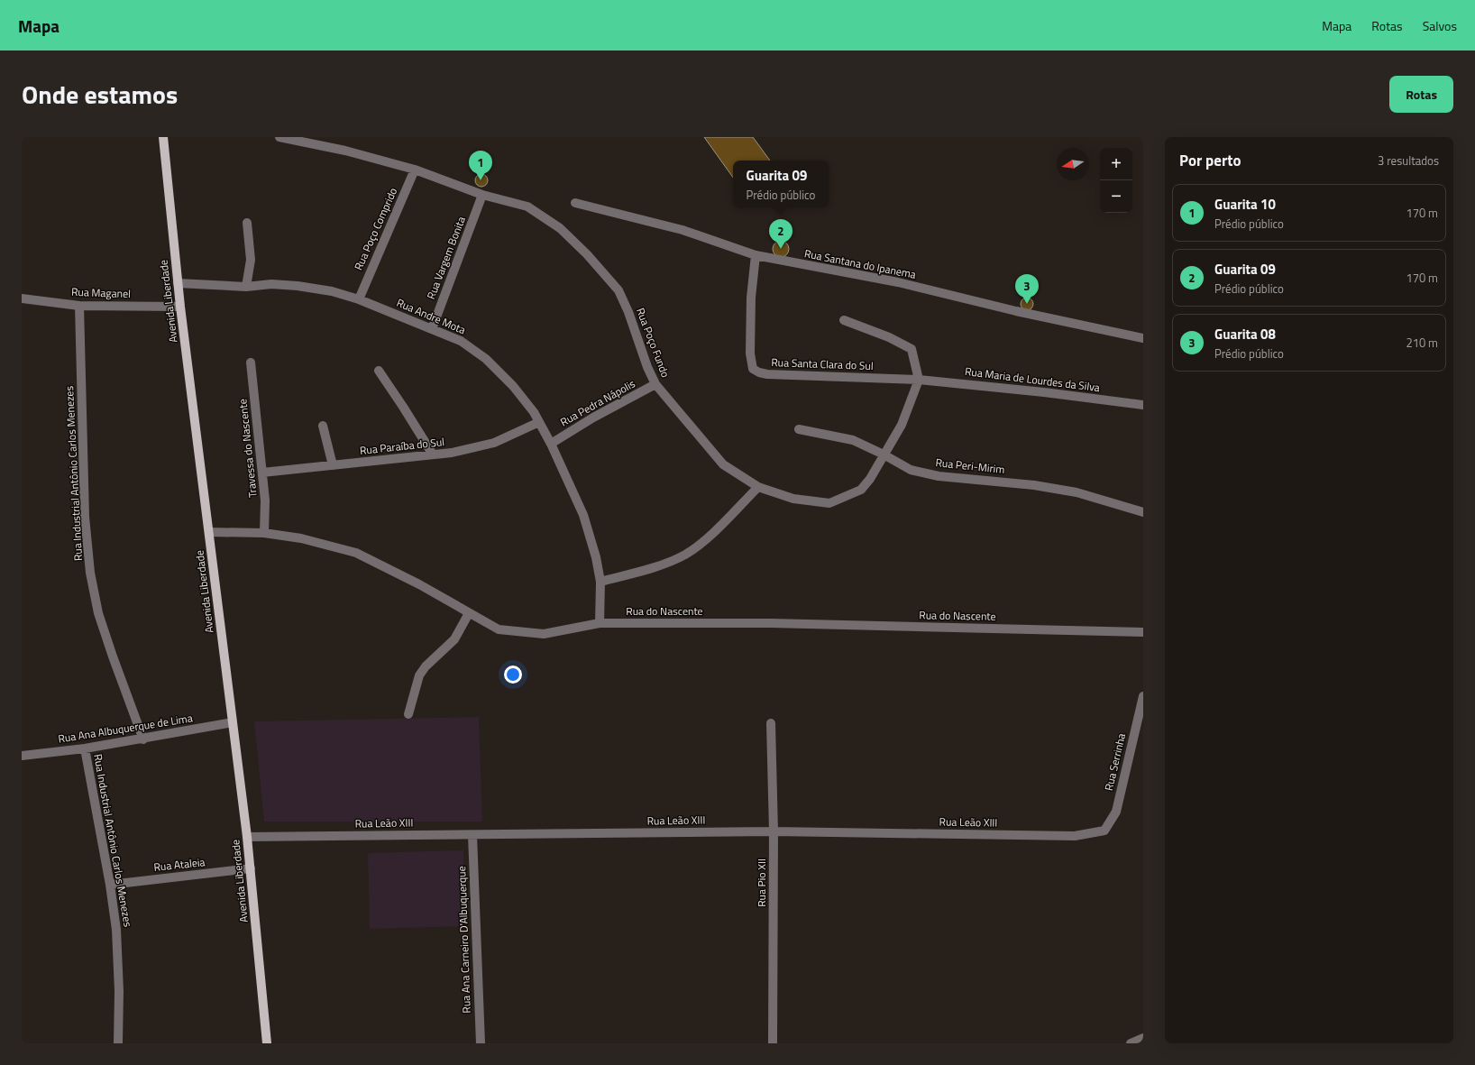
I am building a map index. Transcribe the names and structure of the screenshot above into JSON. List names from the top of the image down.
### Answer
{
  "streets": {
    "main road": ["Avenida Liberdade"],
    "street": [
      "Rua Poço Comprido",
      "Rua Vargem Bonita",
      "Rua Santana do Ipanema",
      "Rua Maganel",
      "Rua Andre Mota",
      "Rua Poço Fundo",
      "Rua Santa Clara do Sul",
      "Rua Maria de Lourdes da Silva",
      "Rua Pedra Nápolis",
      "Rua Paraíba do Sul",
      "Travessa do Nascente",
      "Rua Peri-Mirim",
      "Rua Industrial Antônio Carlos Menezes",
      "Rua do Nascente",
      "Rua Ana Albuquerque de Lima",
      "Rua Serrinha",
      "Rua Leão XIII",
      "Rua Ataleia",
      "Rua Pio XII",
      "Rua Ana Carneiro D'Albuquerque"
    ]
  },
  "crossings": [
    ["Rua Poço Comprido", "Rua Andre Mota"],
    ["Rua Vargem Bonita", "Rua Andre Mota"],
    ["Rua Vargem Bonita", "Rua Poço Fundo"],
    ["Rua Santana do Ipanema", "Rua Santa Clara do Sul"],
    ["Rua Maganel", "Avenida Liberdade"],
    ["Rua Maganel", "Rua Industrial Antônio Carlos Menezes"],
    ["Avenida Liberdade", "Rua Andre Mota"],
    ["Avenida Liberdade", "Rua do Nascente"],
    ["Avenida Liberdade", "Rua Ana Albuquerque de Lima"],
    ["Avenida Liberdade", "Rua Leão XIII"],
    ["Avenida Liberdade", "Rua Ataleia"],
    ["Rua Andre Mota", "Rua Pedra Nápolis"],
    ["Rua Andre Mota", "Rua Paraíba do Sul"],
    ["Rua Andre Mota", "Rua do Nascente"],
    ["Rua Poço Fundo", "Rua Santa Clara do Sul"],
    ["Rua Poço Fundo", "Rua Maria de Lourdes da Silva"],
    ["Rua Poço Fundo", "Rua Pedra Nápolis"],
    ["Rua Poço Fundo", "Rua Peri-Mirim"],
    ["Rua Santa Clara do Sul", "Rua Maria de Lourdes da Silva"],
    ["Rua Paraíba do Sul", "Travessa do Nascente"],
    ["Travessa do Nascente", "Rua do Nascente"],
    ["Rua Industrial Antônio Carlos Menezes", "Rua Ana Albuquerque de Lima"],
    ["Rua Industrial Antônio Carlos Menezes", "Rua Ataleia"],
    ["Rua Serrinha", "Rua Leão XIII"],
    ["Rua Leão XIII", "Rua Pio XII"],
    ["Rua Leão XIII", "Rua Ana Carneiro D'Albuquerque"]
  ],
  "north": "left",
  "page": {
    "header": "Mapa",
    "nav": ["Mapa", "Rotas", "Salvos"],
    "title": "Onde estamos",
    "buttons": "Rotas",
    "heading": ["Por perto", "3 resultados"],
    "map_buttons": ["+", "−"],
    "pins": ["1", "2", "3"],
    "popup": ["Guarita 09", "Prédio público"],
    "list": [
      {
        "mark": "1",
        "name": "Guarita 10",
        "note": "Prédio público",
        "value": "170 m"
      },
      {
        "mark": "2",
        "name": "Guarita 09",
        "note": "Prédio público",
        "value": "170 m"
      },
      {
        "mark": "3",
        "name": "Guarita 08",
        "note": "Prédio público",
        "value": "210 m"
      }
    ]
  }
}
